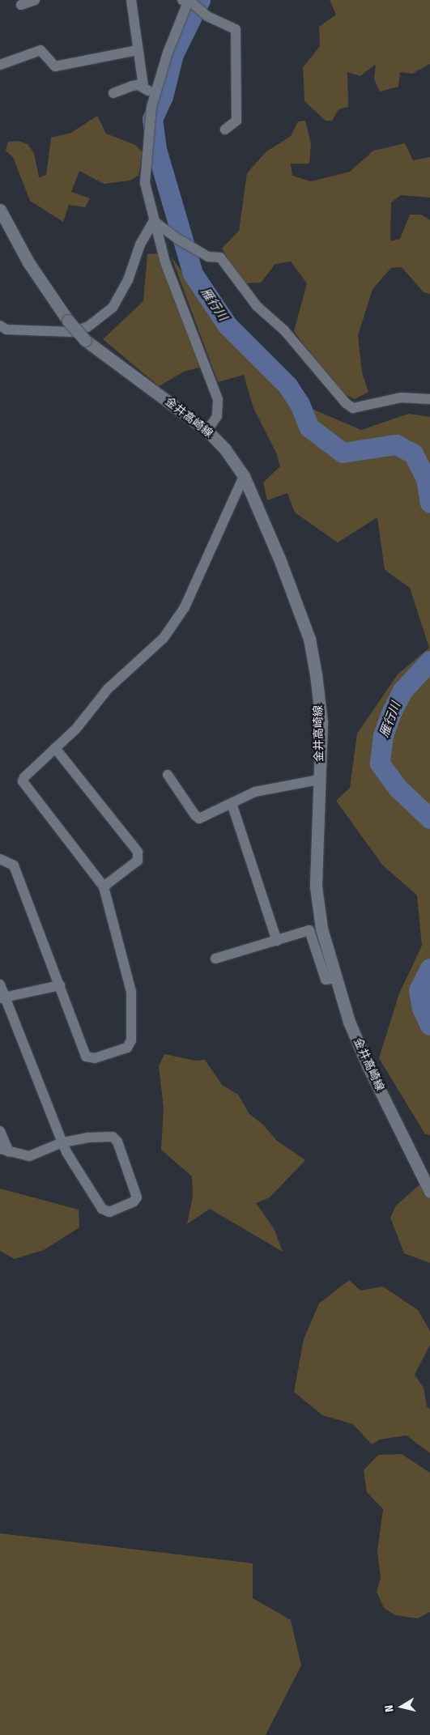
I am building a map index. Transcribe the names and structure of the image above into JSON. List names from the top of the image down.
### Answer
{
  "streets": {
    "main road": ["金井高崎線"]
  },
  "water": ["雁行川"],
  "north": "left"
}
